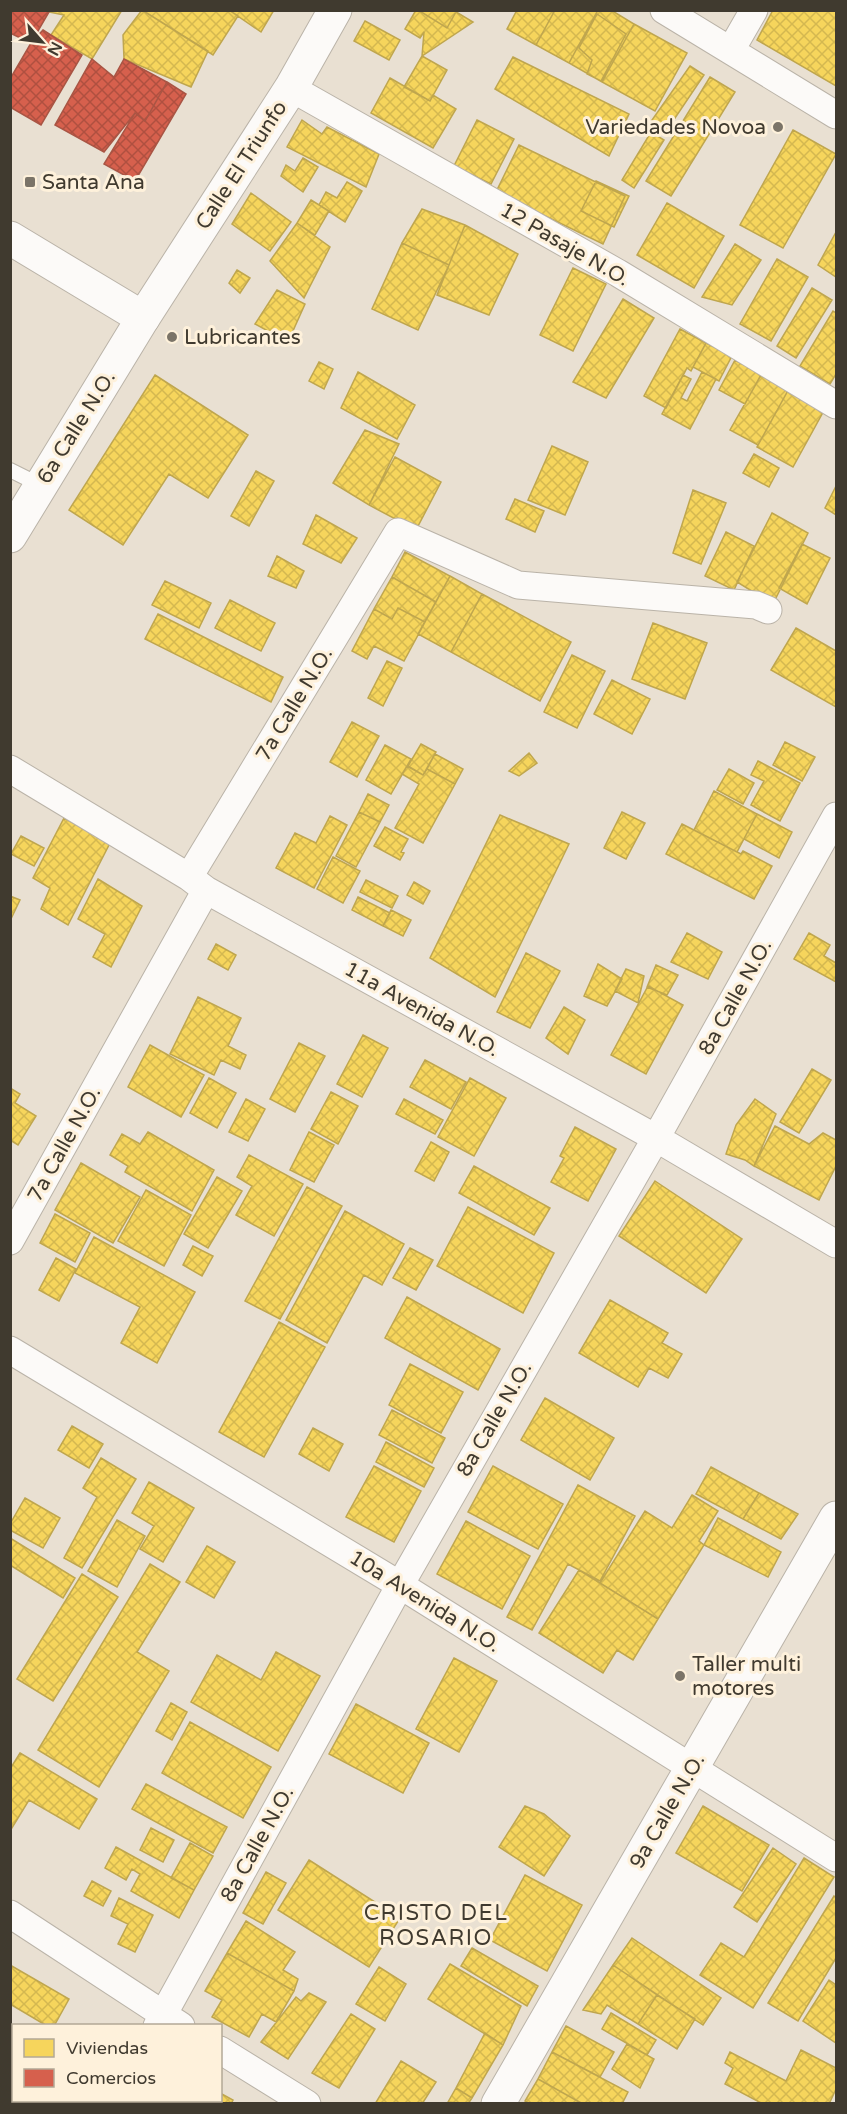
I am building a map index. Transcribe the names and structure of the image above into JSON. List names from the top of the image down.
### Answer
{
  "streets": {
    "street": [
      "Calle El Triunfo",
      "12 Pasaje N.O.",
      "6a Calle N.O.",
      "7a Calle N.O.",
      "8a Calle N.O.",
      "11a Avenida N.O.",
      "10a Avenida N.O.",
      "9a Calle N.O."
    ]
  },
  "crossings": [
    ["Calle El Triunfo", "12 Pasaje N.O."],
    ["Calle El Triunfo", "6a Calle N.O."],
    ["7a Calle N.O.", "11a Avenida N.O."],
    ["8a Calle N.O.", "11a Avenida N.O."],
    ["8a Calle N.O.", "10a Avenida N.O."],
    ["10a Avenida N.O.", "9a Calle N.O."]
  ],
  "districts": ["CRISTO DEL ROSARIO"],
  "places": {
    "other": ["Variedades Novoa", "Lubricantes", "Taller multi motores"],
    "transit": ["Santa Ana"]
  },
  "legend": ["Viviendas", "Comercios"],
  "north": "bottom right"
}
